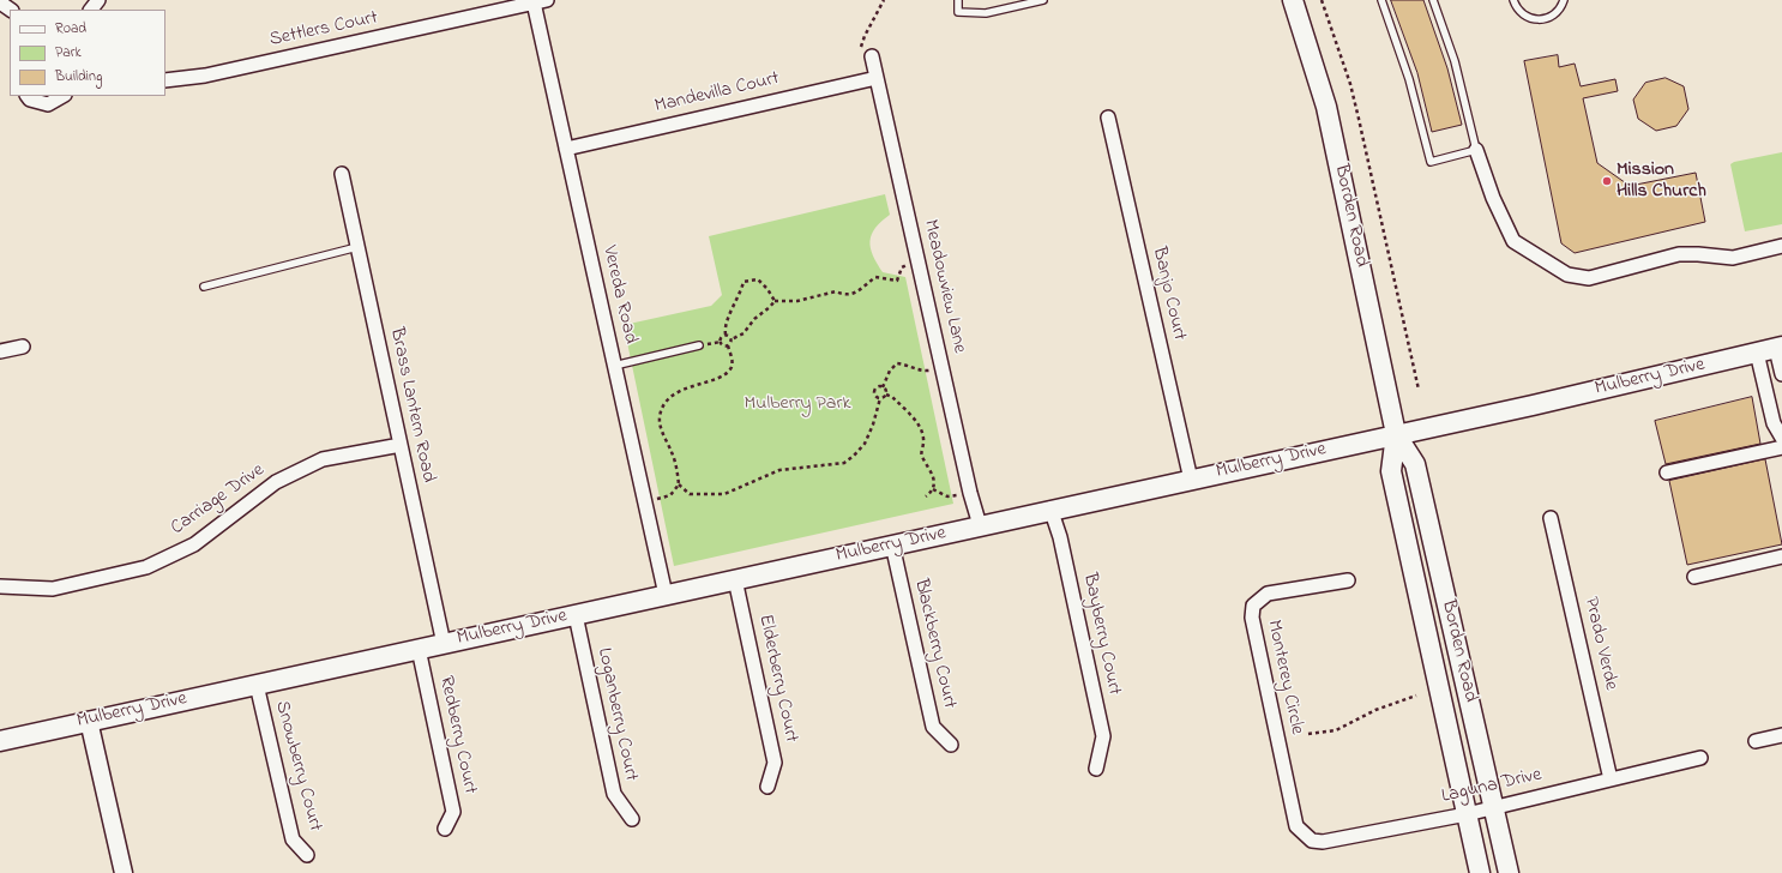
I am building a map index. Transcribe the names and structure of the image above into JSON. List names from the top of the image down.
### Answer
{
  "streets": {
    "main road": ["Borden Road", "Mulberry Drive"],
    "street": [
      "Settlers Court",
      "Mandevilla Court",
      "Meadowview Lane",
      "Banjo Court",
      "Vereda Road",
      "Brass Lantern Road",
      "Carriage Drive",
      "Bayberry Court",
      "Blackberry Court",
      "Prado Verde",
      "Monterey Circle",
      "Elderberry Court",
      "Loganberry Court",
      "Redberry Court",
      "Snowberry Court",
      "Laguna Drive"
    ]
  },
  "crossings": [
    ["Settlers Court", "Vereda Road"],
    ["Mandevilla Court", "Meadowview Lane"],
    ["Mandevilla Court", "Vereda Road"],
    ["Borden Road", "Mulberry Drive"],
    ["Borden Road", "Laguna Drive"],
    ["Meadowview Lane", "Mulberry Drive"],
    ["Banjo Court", "Mulberry Drive"],
    ["Vereda Road", "Mulberry Drive"],
    ["Mulberry Drive", "Brass Lantern Road"],
    ["Mulberry Drive", "Bayberry Court"],
    ["Mulberry Drive", "Blackberry Court"],
    ["Mulberry Drive", "Elderberry Court"],
    ["Mulberry Drive", "Loganberry Court"],
    ["Mulberry Drive", "Redberry Court"],
    ["Mulberry Drive", "Snowberry Court"],
    ["Brass Lantern Road", "Carriage Drive"],
    ["Prado Verde", "Laguna Drive"],
    ["Monterey Circle", "Laguna Drive"]
  ],
  "parks": ["Mulberry Park"],
  "places": ["Mission Hills Church"],
  "legend": ["Road", "Park", "Building"]
}
